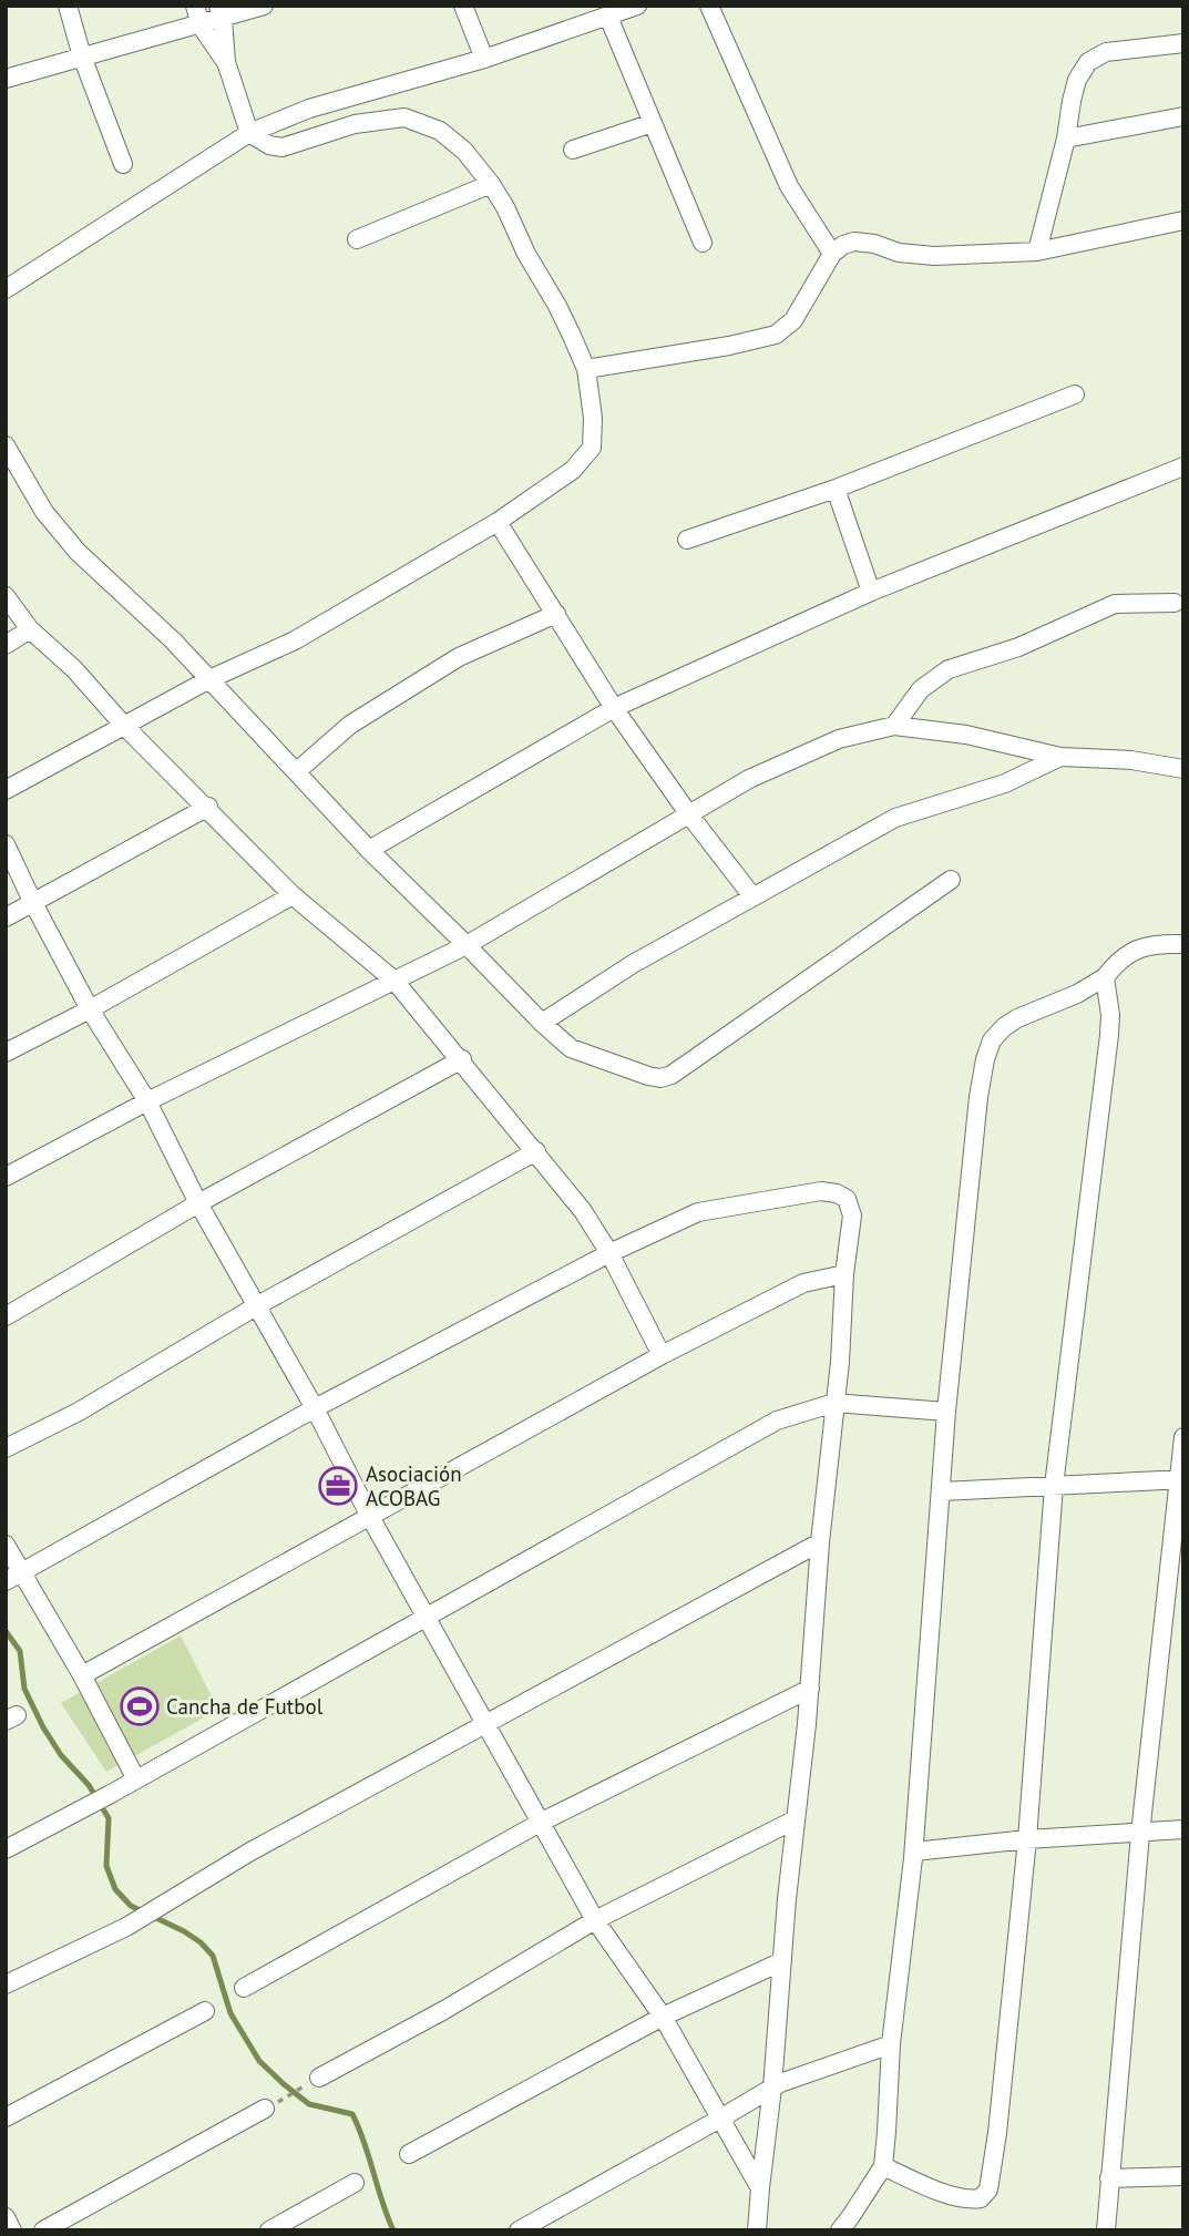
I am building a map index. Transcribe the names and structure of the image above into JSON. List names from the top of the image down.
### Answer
{
  "places": {
    "office": ["Asociación ACOBAG"],
    "sports": ["Cancha de Futbol"]
  }
}
